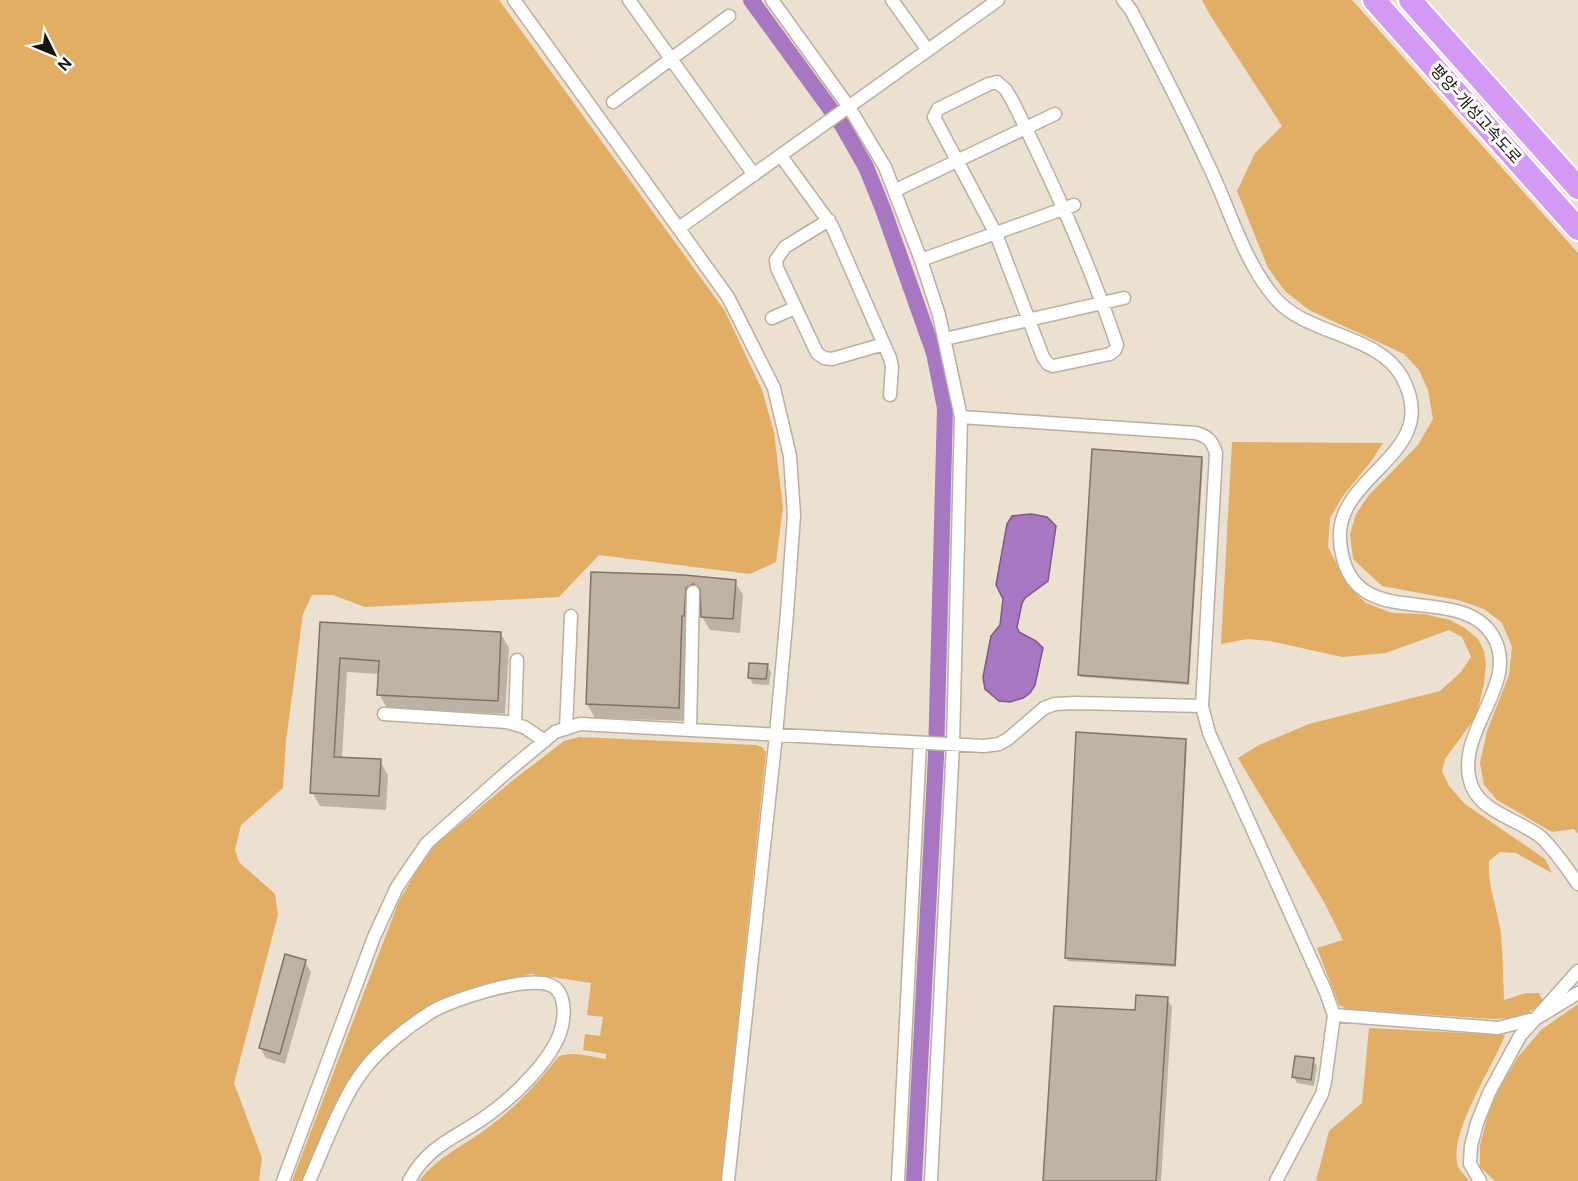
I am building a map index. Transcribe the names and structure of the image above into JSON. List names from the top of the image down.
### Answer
{
  "streets": {
    "highway": ["평양-개성고속도로"]
  },
  "north": "bottom right"
}
